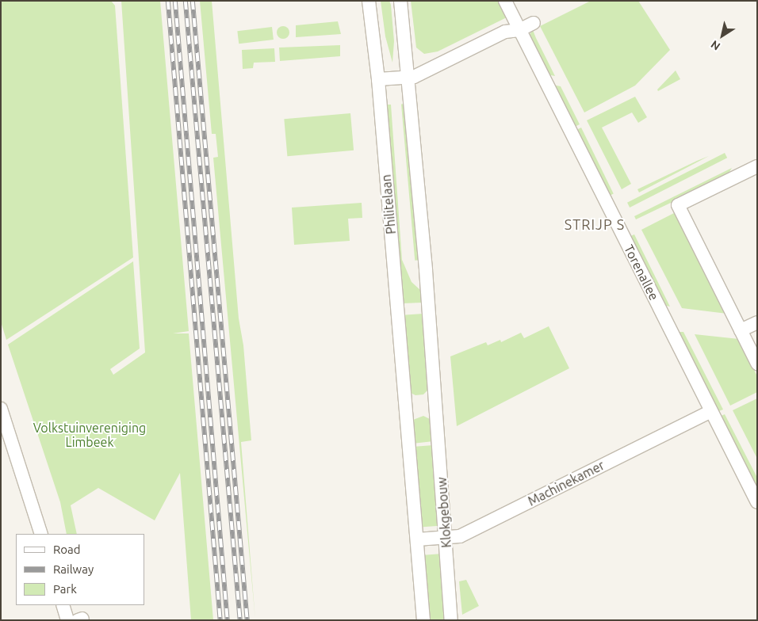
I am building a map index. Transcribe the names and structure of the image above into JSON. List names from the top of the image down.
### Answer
{
  "streets": {
    "street": [
      "Philitelaan",
      "Torenallee",
      "Machinekamer",
      "Klokgebouw"
    ]
  },
  "crossings": [
    ["Philitelaan", "Machinekamer"],
    ["Torenallee", "Machinekamer"],
    ["Machinekamer", "Klokgebouw"]
  ],
  "districts": ["STRIJP S"],
  "parks": ["Volkstuinvereniging Limbeek"],
  "legend": ["Road", "Railway", "Park"],
  "north": "bottom left"
}
